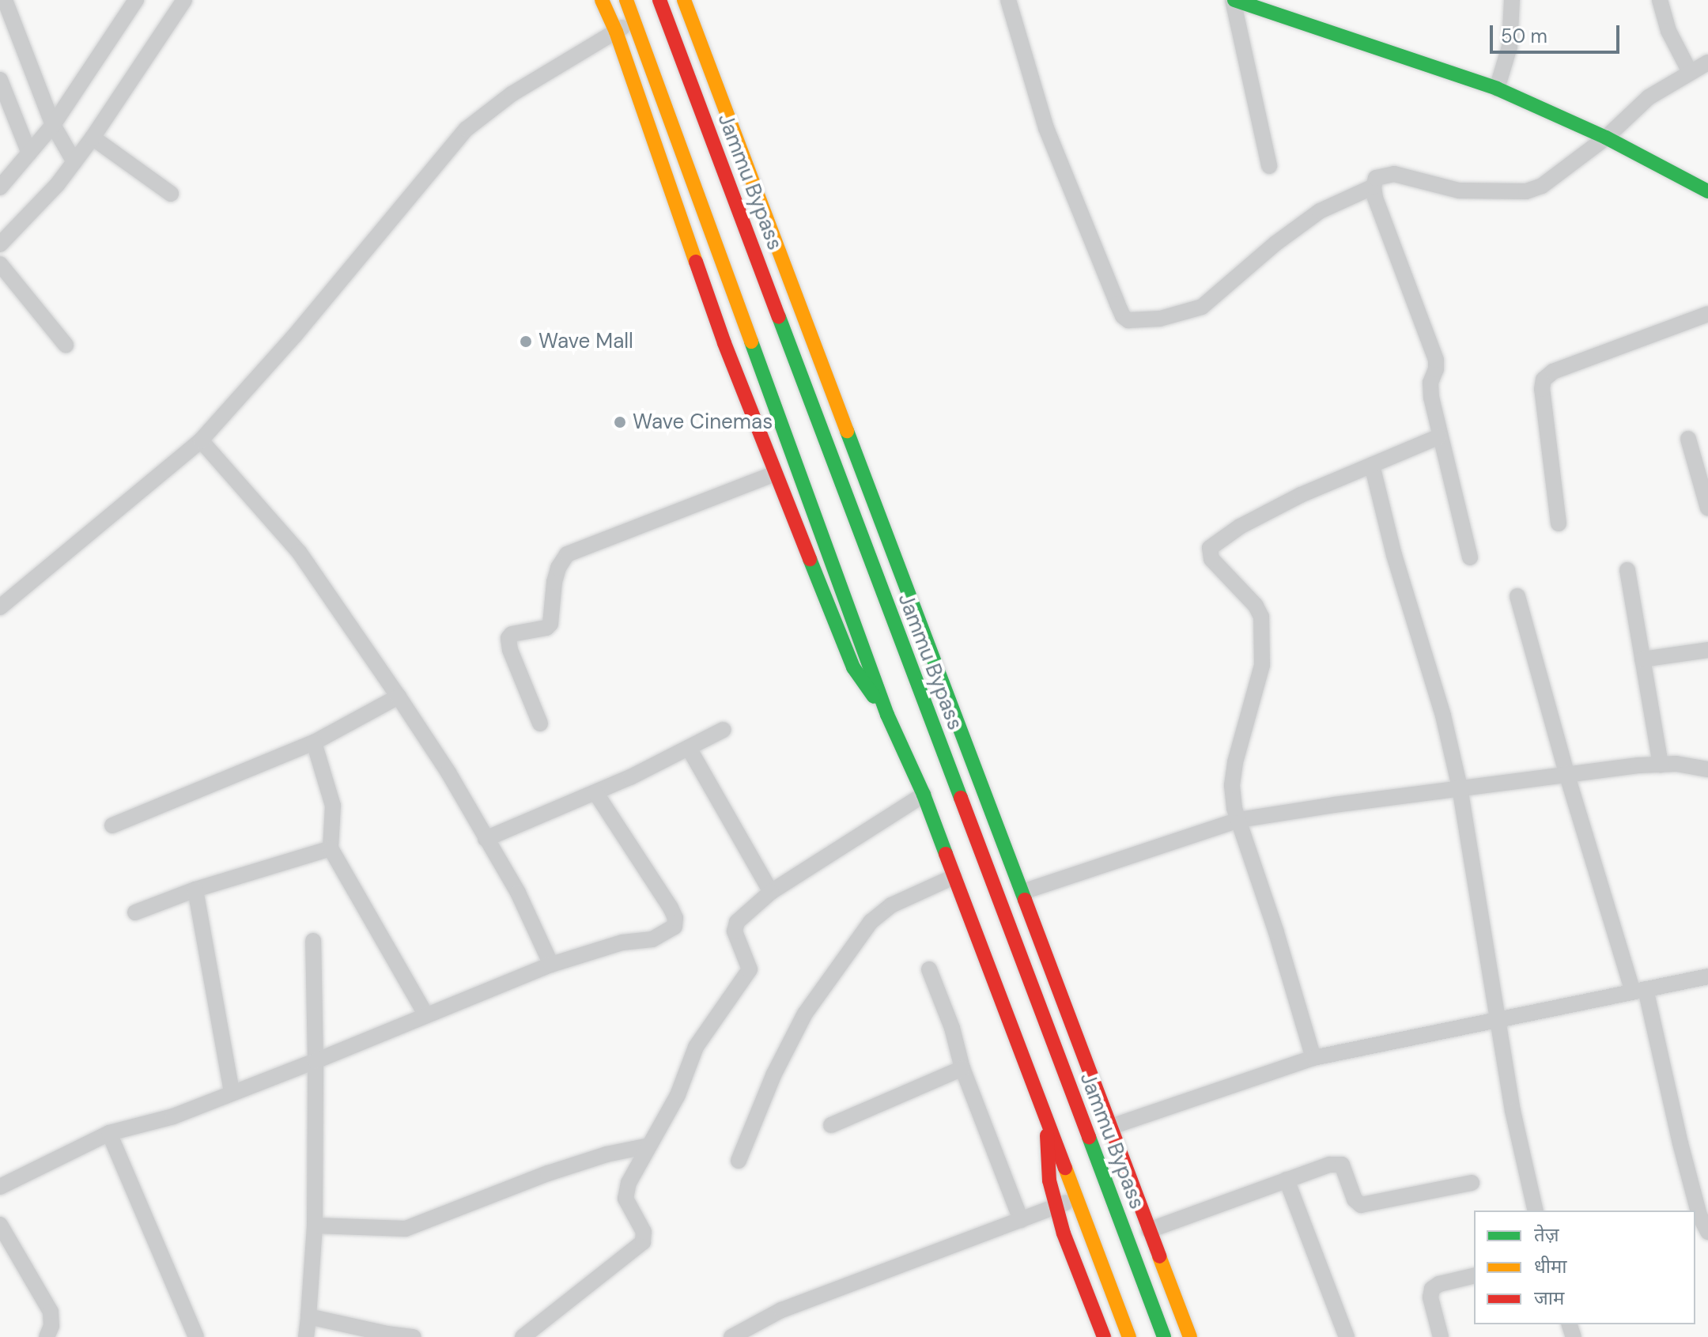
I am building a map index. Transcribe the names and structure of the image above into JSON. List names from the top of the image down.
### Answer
{
  "streets": {
    "main road": ["Jammu Bypass"]
  },
  "places": ["Wave Mall", "Wave Cinemas"],
  "legend": ["तेज़", "धीमा", "जाम"],
  "scale_bar": "50 m"
}
